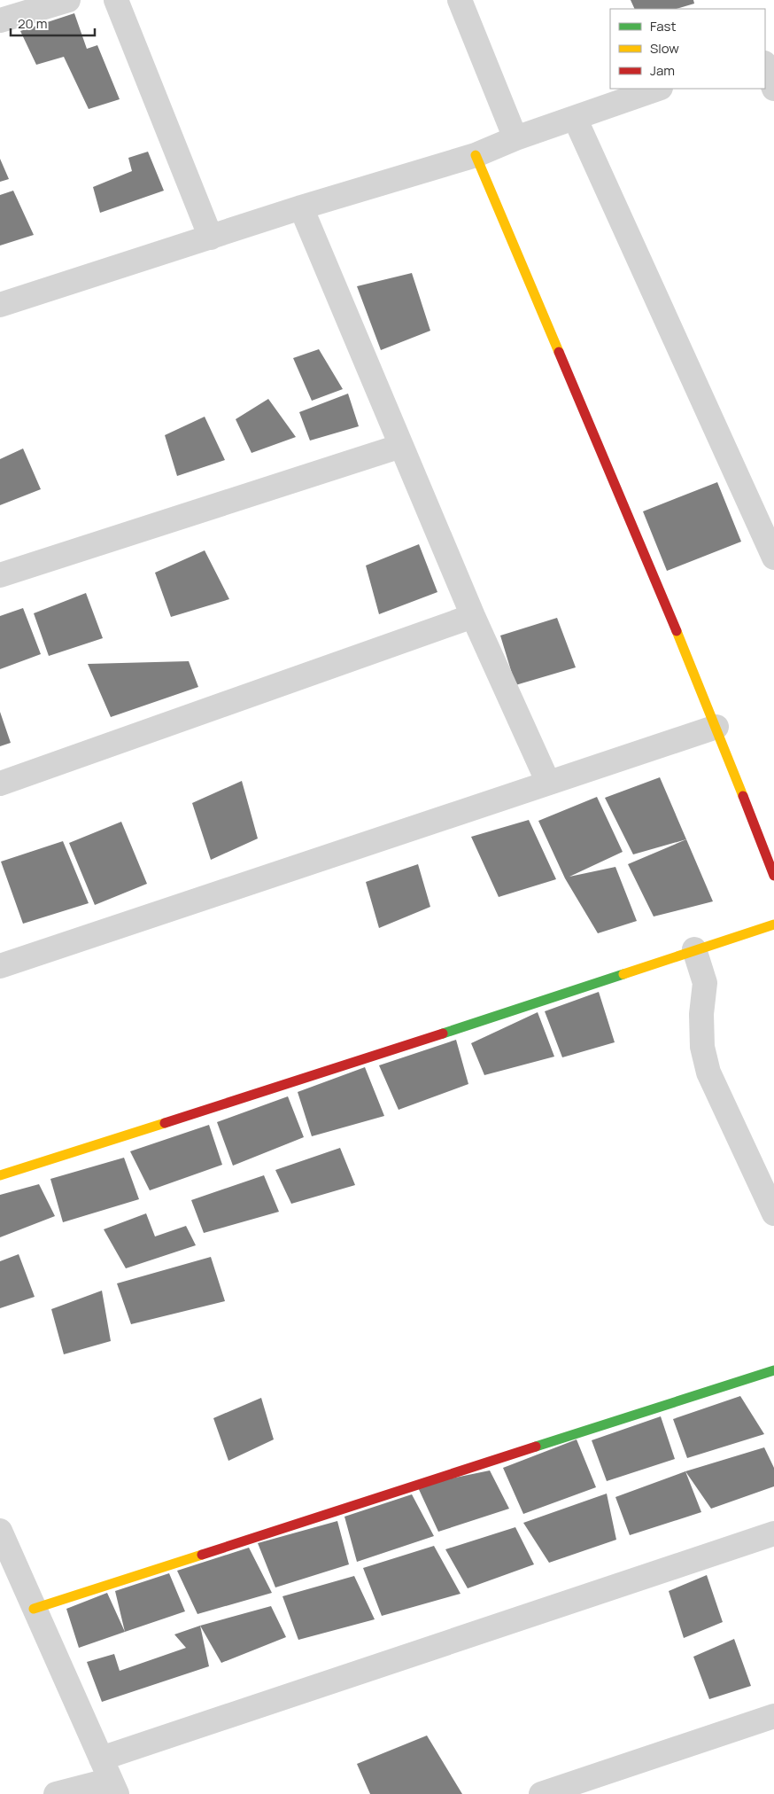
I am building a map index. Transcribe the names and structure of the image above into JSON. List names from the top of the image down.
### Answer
{
  "legend": ["Fast", "Slow", "Jam"],
  "scale_bar": "20 m"
}
